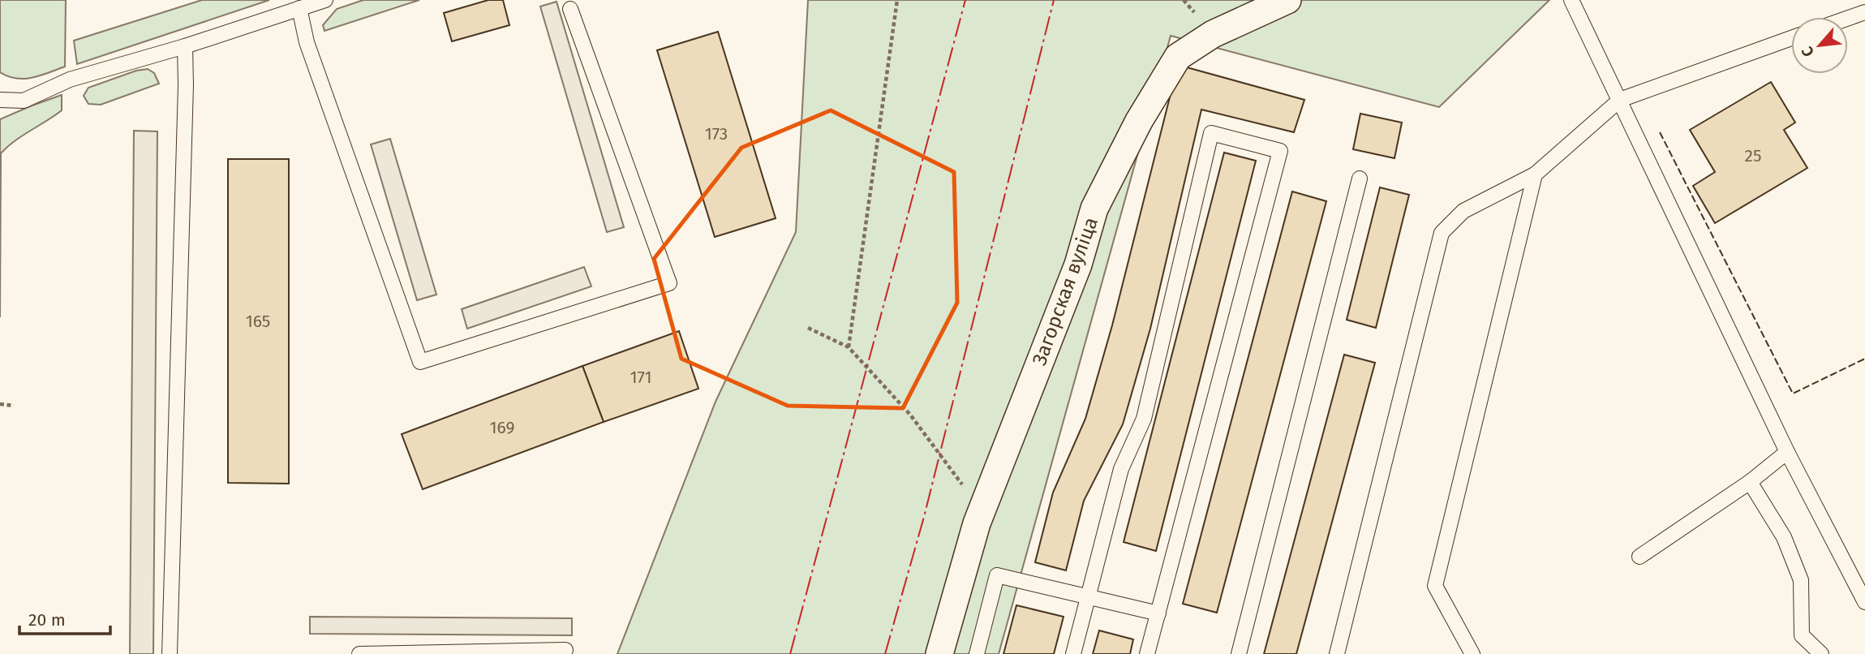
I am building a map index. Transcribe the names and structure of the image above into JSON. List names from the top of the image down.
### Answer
{
  "streets": {
    "street": ["Загорская вуліца"]
  },
  "house_numbers": [
    "173",
    "25",
    "165",
    "171",
    "169"
  ],
  "scale_bar": "20 m",
  "north": "bottom left"
}
